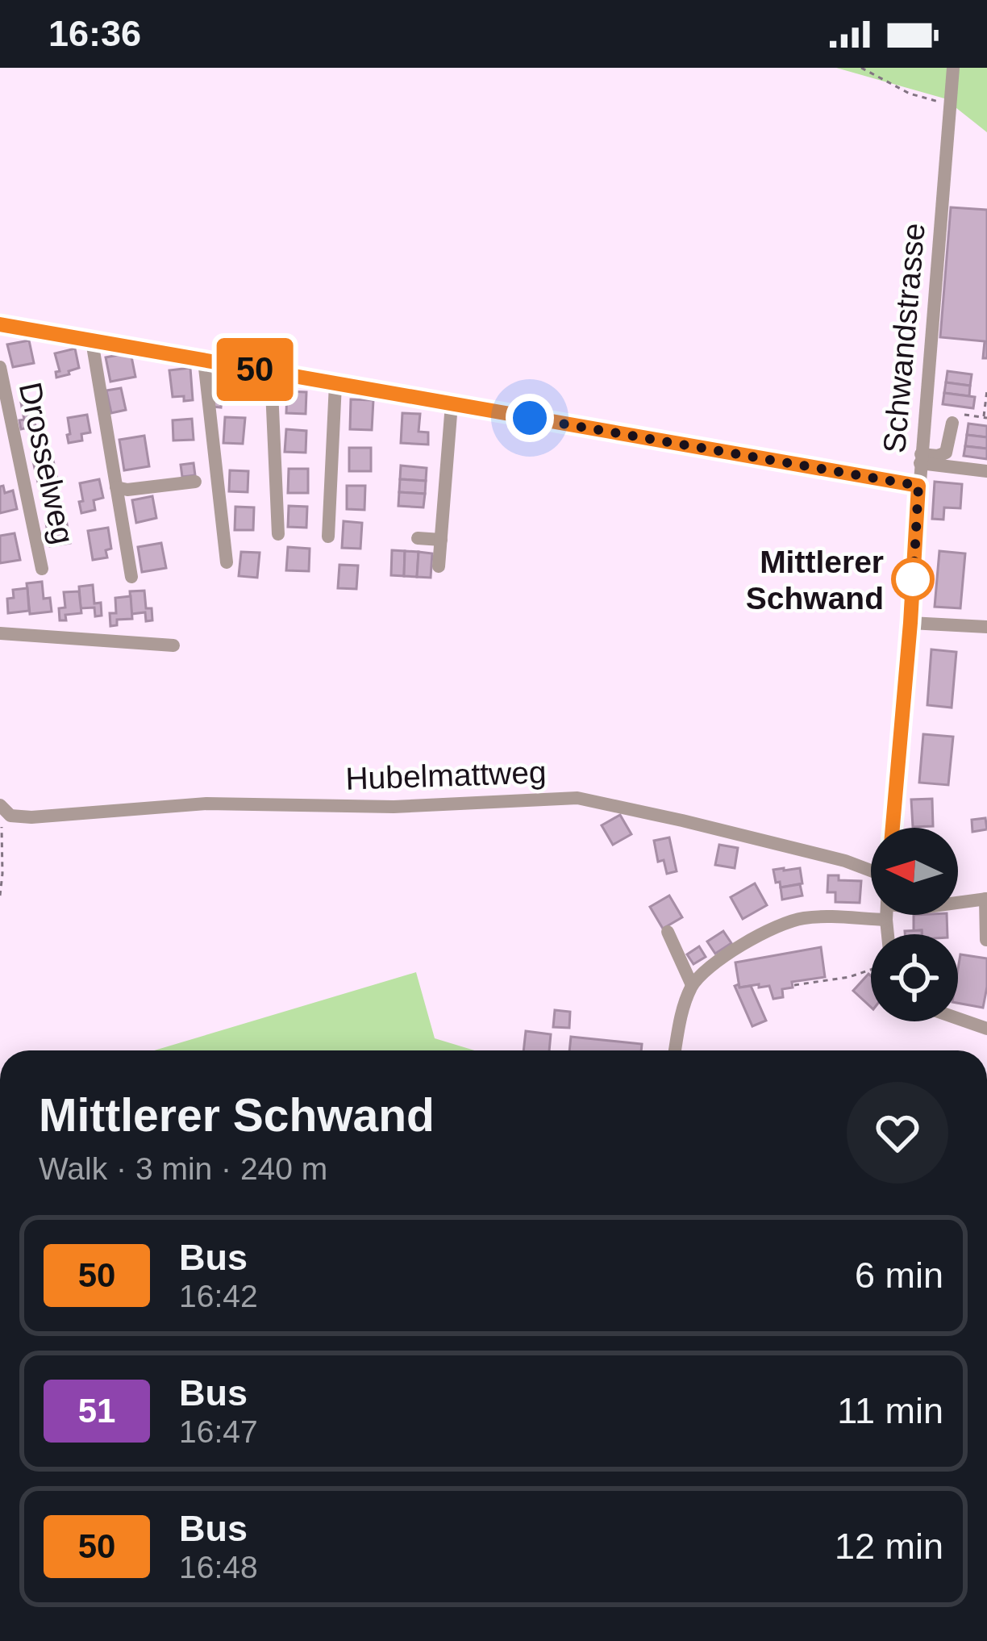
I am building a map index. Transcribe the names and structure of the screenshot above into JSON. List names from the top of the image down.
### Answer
{
  "streets": {
    "street": ["Schwandstrasse", "Drosselweg", "Hubelmattweg"]
  },
  "places": ["Mittlerer Schwand"],
  "lines": ["bus line 50"],
  "north": "left",
  "page": {
    "status": "16:36",
    "on_map": "50",
    "heading": ["Mittlerer Schwand", "Walk · 3 min · 240 m"],
    "list": [
      {
        "mark": "50",
        "name": "Bus",
        "note": "16:42",
        "value": "6 min"
      },
      {
        "mark": "51",
        "name": "Bus",
        "note": "16:47",
        "value": "11 min"
      },
      {
        "mark": "50",
        "name": "Bus",
        "note": "16:48",
        "value": "12 min"
      }
    ]
  }
}
